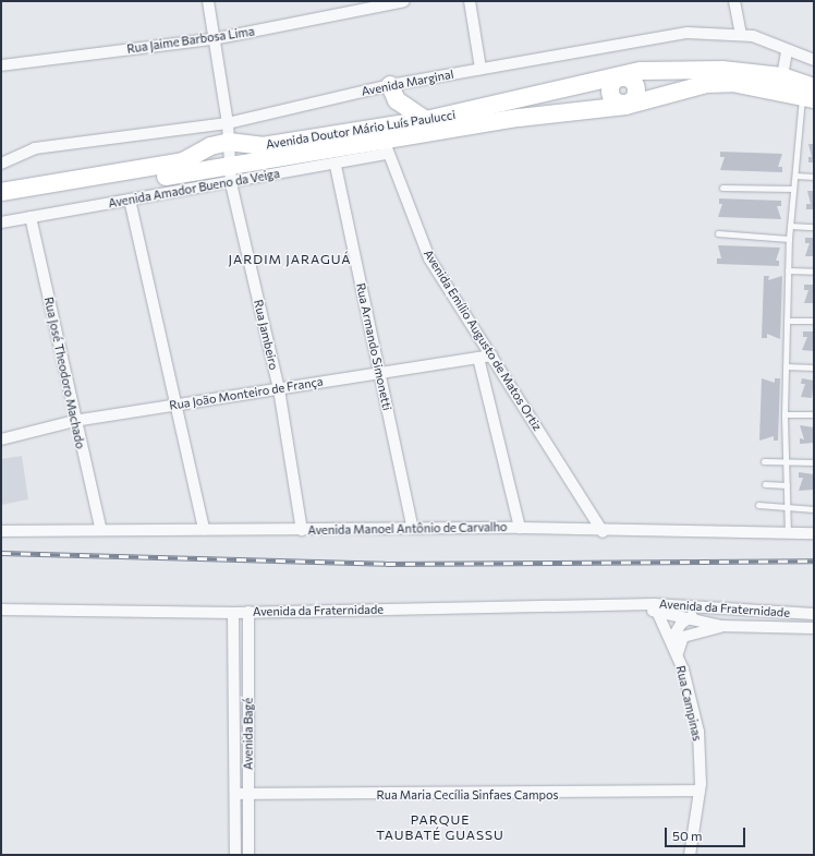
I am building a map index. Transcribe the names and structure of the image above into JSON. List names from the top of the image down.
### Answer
{
  "streets": {
    "main road": ["Avenida Doutor Mário Luís Paulucci"],
    "street": [
      "Rua Jaime Barbosa Lima",
      "Avenida Marginal",
      "Avenida Amador Bueno da Veiga",
      "Rua Jambeiro",
      "Avenida Emílio Augusto de Matos Ortiz",
      "Rua Armando Simonetti",
      "Rua José Theodoro Machado",
      "Rua João Monteiro de França",
      "Avenida Manoel Antônio de Carvalho",
      "Avenida da Fraternidade",
      "Rua Campinas",
      "Avenida Bagé",
      "Rua Maria Cecília Sinfaes Campos"
    ]
  },
  "crossings": [
    ["Rua Jaime Barbosa Lima", "Rua Jambeiro"],
    ["Avenida Marginal", "Rua Jambeiro"],
    ["Avenida Doutor Mário Luís Paulucci", "Avenida Amador Bueno da Veiga"],
    ["Avenida Doutor Mário Luís Paulucci", "Rua Jambeiro"],
    ["Avenida Doutor Mário Luís Paulucci", "Avenida Emílio Augusto de Matos Ortiz"],
    ["Avenida Amador Bueno da Veiga", "Rua Jambeiro"],
    ["Avenida Amador Bueno da Veiga", "Avenida Emílio Augusto de Matos Ortiz"],
    ["Avenida Amador Bueno da Veiga", "Rua Armando Simonetti"],
    ["Avenida Amador Bueno da Veiga", "Rua José Theodoro Machado"],
    ["Rua Jambeiro", "Rua João Monteiro de França"],
    ["Rua Jambeiro", "Avenida Manoel Antônio de Carvalho"],
    ["Avenida Emílio Augusto de Matos Ortiz", "Rua João Monteiro de França"],
    ["Avenida Emílio Augusto de Matos Ortiz", "Avenida Manoel Antônio de Carvalho"],
    ["Rua Armando Simonetti", "Rua João Monteiro de França"],
    ["Rua Armando Simonetti", "Avenida Manoel Antônio de Carvalho"],
    ["Rua José Theodoro Machado", "Rua João Monteiro de França"],
    ["Rua José Theodoro Machado", "Avenida Manoel Antônio de Carvalho"],
    ["Avenida da Fraternidade", "Rua Campinas"],
    ["Avenida da Fraternidade", "Avenida Bagé"],
    ["Rua Campinas", "Rua Maria Cecília Sinfaes Campos"],
    ["Avenida Bagé", "Rua Maria Cecília Sinfaes Campos"]
  ],
  "districts": ["JARDIM JARAGUÁ", "PARQUE TAUBATÉ GUASSU"],
  "scale_bar": "50 m"
}
